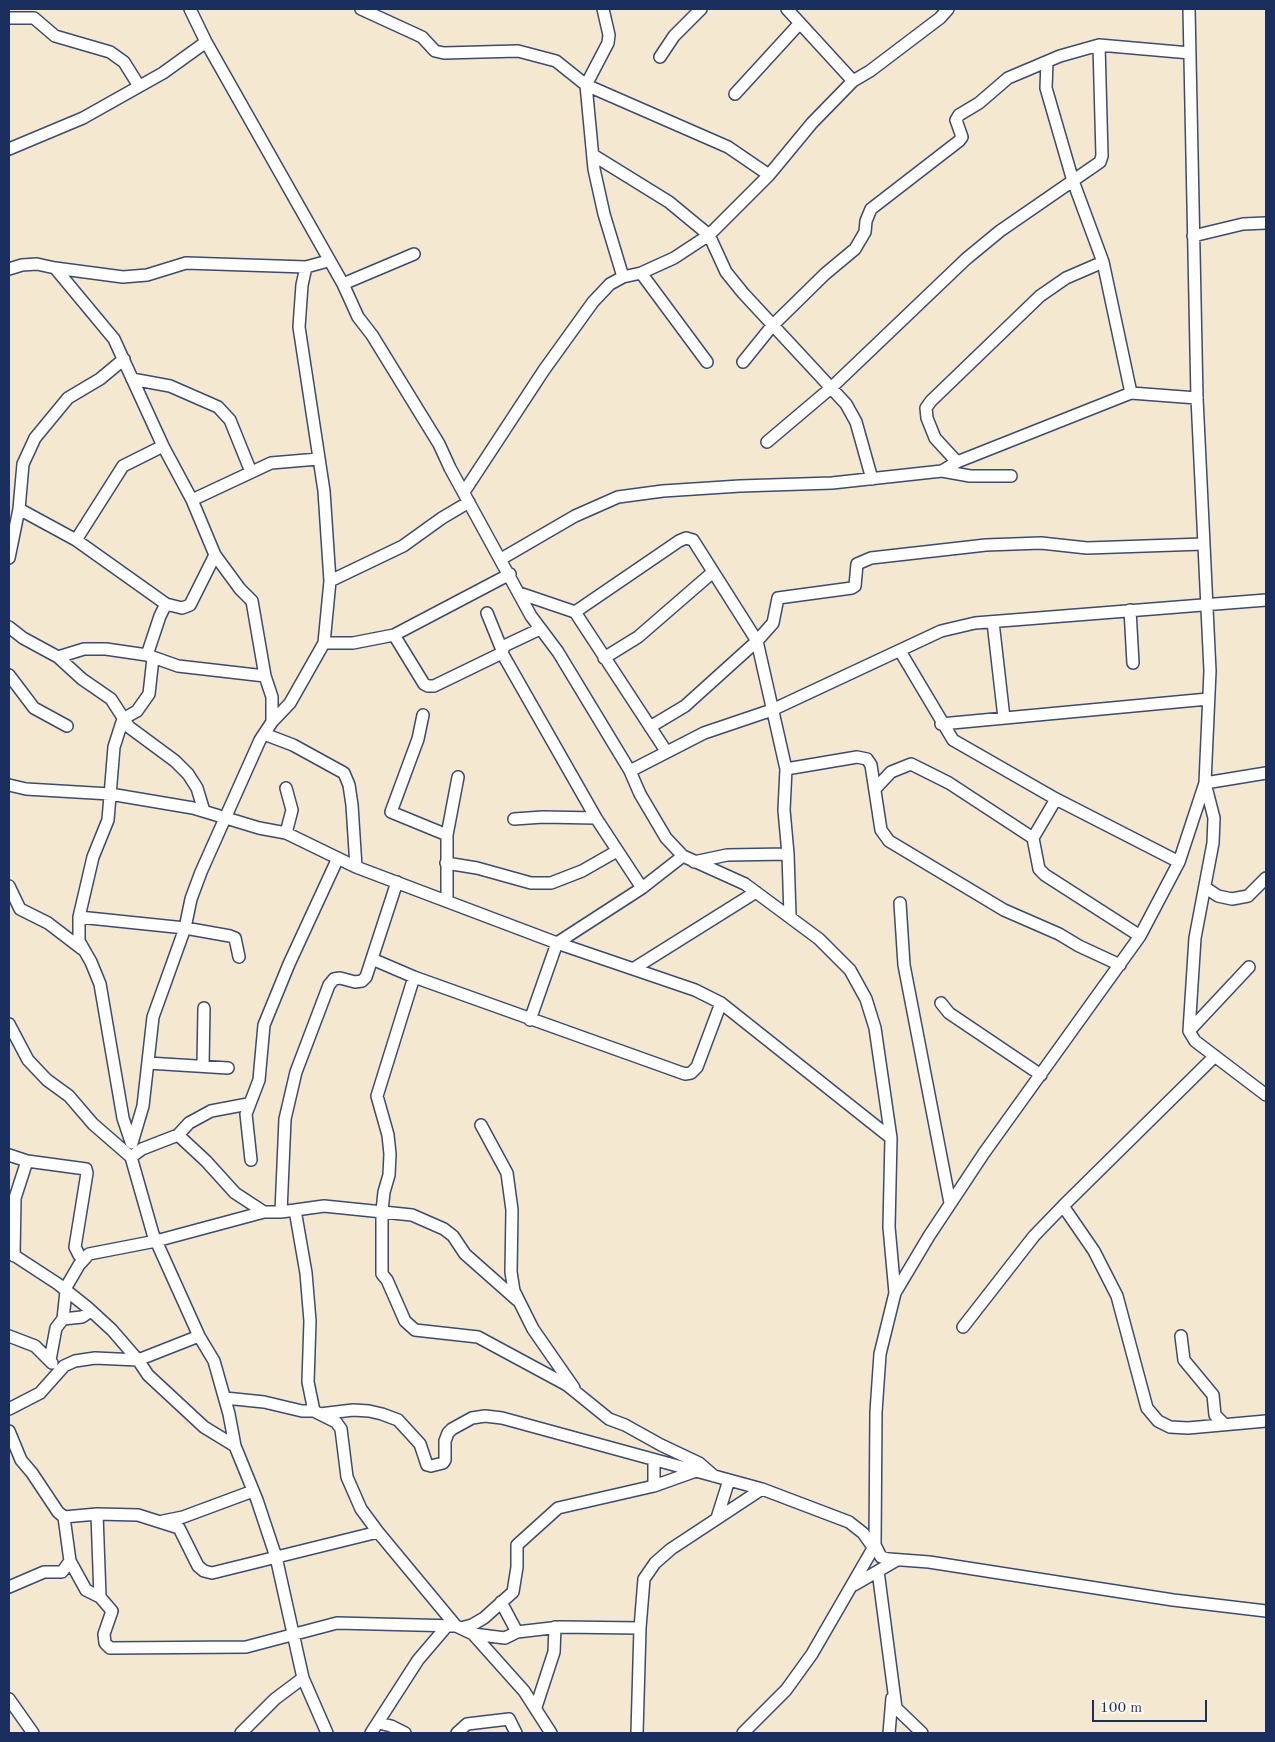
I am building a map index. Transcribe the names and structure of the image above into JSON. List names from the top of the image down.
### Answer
{
  "scale_bar": "100 m"
}
